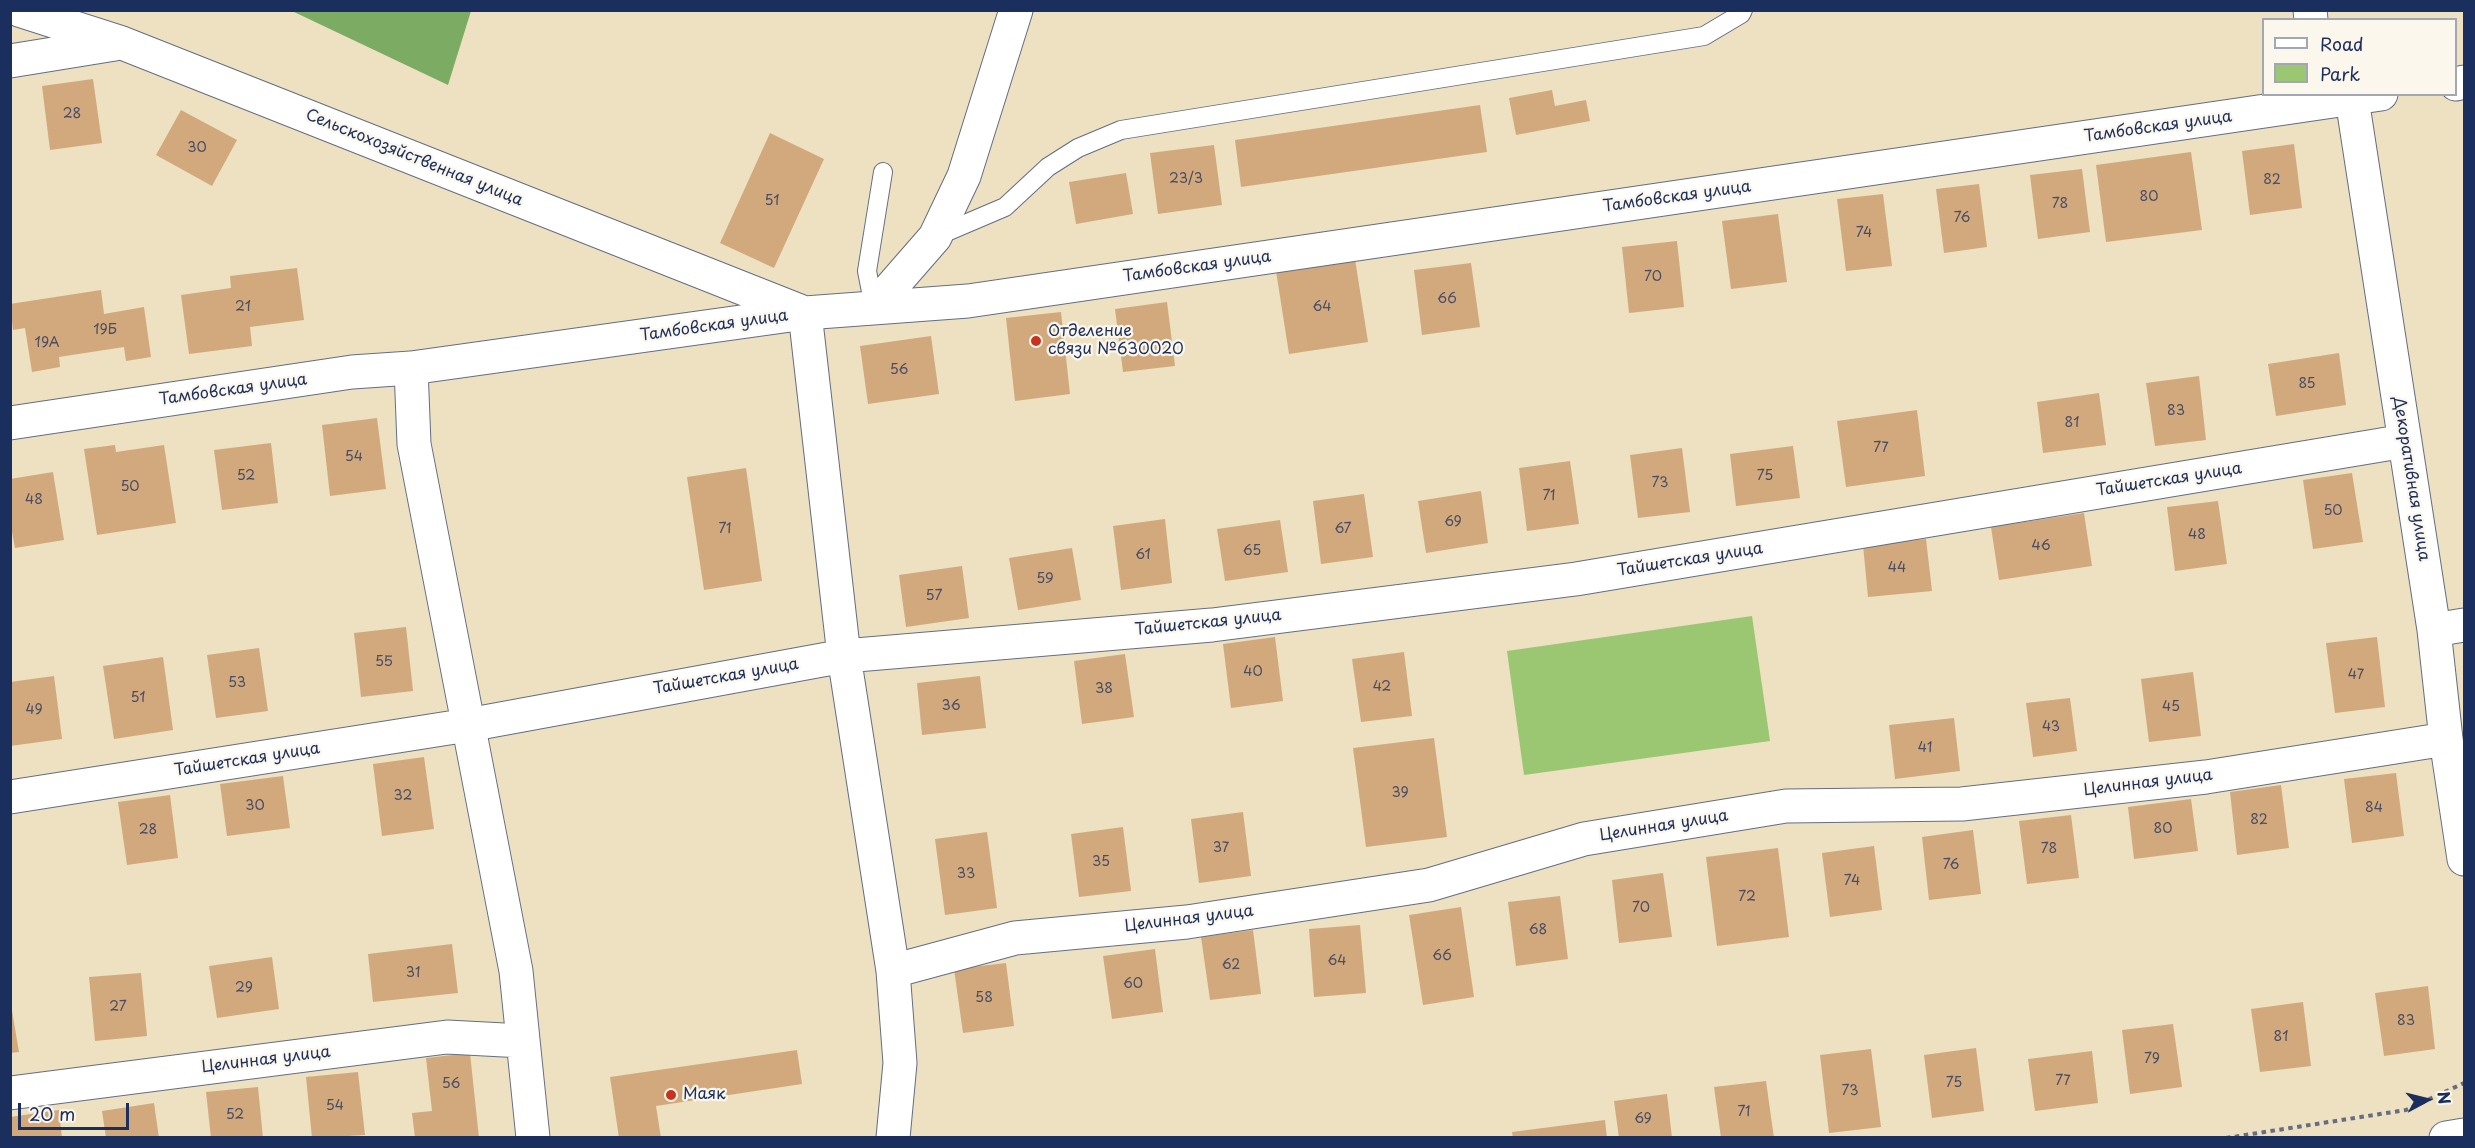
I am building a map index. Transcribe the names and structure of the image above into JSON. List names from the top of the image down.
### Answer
{
  "streets": {
    "street": [
      "Тамбовская улица",
      "Сельскохозяйственная улица",
      "Декоративная улица",
      "Тайшетская улица",
      "Целинная улица"
    ]
  },
  "crossings": [
    ["Тамбовская улица", "Сельскохозяйственная улица"],
    ["Тамбовская улица", "Декоративная улица"],
    ["Декоративная улица", "Тайшетская улица"],
    ["Декоративная улица", "Целинная улица"]
  ],
  "places": ["Отделение связи №630020", "Маяк"],
  "house_numbers": [
    "28",
    "30",
    "23/3",
    "82",
    "80",
    "51",
    "78",
    "76",
    "74",
    "70",
    "66",
    "21",
    "64",
    "19Б",
    "19А",
    "56",
    "85",
    "83",
    "81",
    "77",
    "54",
    "52",
    "75",
    "73",
    "50",
    "71",
    "48",
    "50",
    "69",
    "71",
    "67",
    "48",
    "46",
    "65",
    "61",
    "44",
    "59",
    "57",
    "55",
    "40",
    "47",
    "53",
    "42",
    "38",
    "51",
    "36",
    "45",
    "49",
    "43",
    "41",
    "39",
    "32",
    "30",
    "84",
    "82",
    "80",
    "28",
    "37",
    "78",
    "35",
    "76",
    "33",
    "74",
    "72",
    "70",
    "68",
    "66",
    "64",
    "62",
    "31",
    "60",
    "29",
    "58",
    "27",
    "83",
    "81",
    "79",
    "77",
    "75",
    "56",
    "73",
    "54",
    "71",
    "52",
    "69"
  ],
  "legend": ["Road", "Park"],
  "scale_bar": "20 m",
  "north": "right"
}
